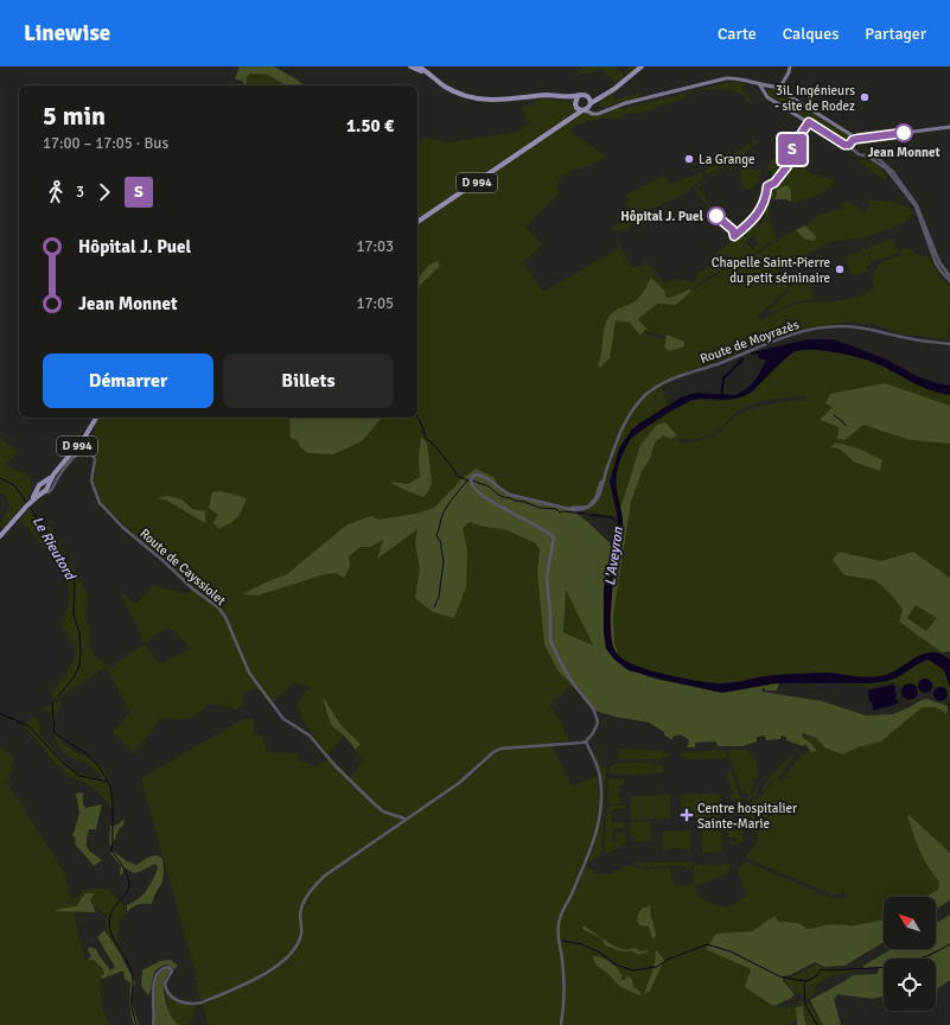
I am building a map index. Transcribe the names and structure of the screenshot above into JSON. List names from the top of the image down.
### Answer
{
  "streets": {
    "main road": ["D 994"],
    "street": ["Route de Moyrazès", "Route de Cayssiolet"]
  },
  "crossings": [
    ["D 994", "Route de Cayssiolet"]
  ],
  "water": ["Le Rieutord", "L'Aveyron"],
  "places": {
    "other": [
      "3iL Ingénieurs - site de Rodez",
      "Jean Monnet",
      "La Grange",
      "Hôpital J. Puel",
      "Chapelle Saint-Pierre du petit séminaire"
    ],
    "health": ["Centre hospitalier Sainte-Marie"]
  },
  "lines": ["bus line S"],
  "north": "top left",
  "page": {
    "header": "Linewise",
    "nav": ["Carte", "Calques", "Partager"],
    "on_map": "S",
    "heading": ["5 min", "17:00 – 17:05 · Bus", "1.50 €"],
    "legs": ["3", "S"],
    "list": [
      {
        "name": "Hôpital J. Puel",
        "value": "17:03"
      },
      {
        "name": "Jean Monnet",
        "value": "17:05"
      }
    ],
    "buttons": ["Démarrer", "Billets"]
  }
}
